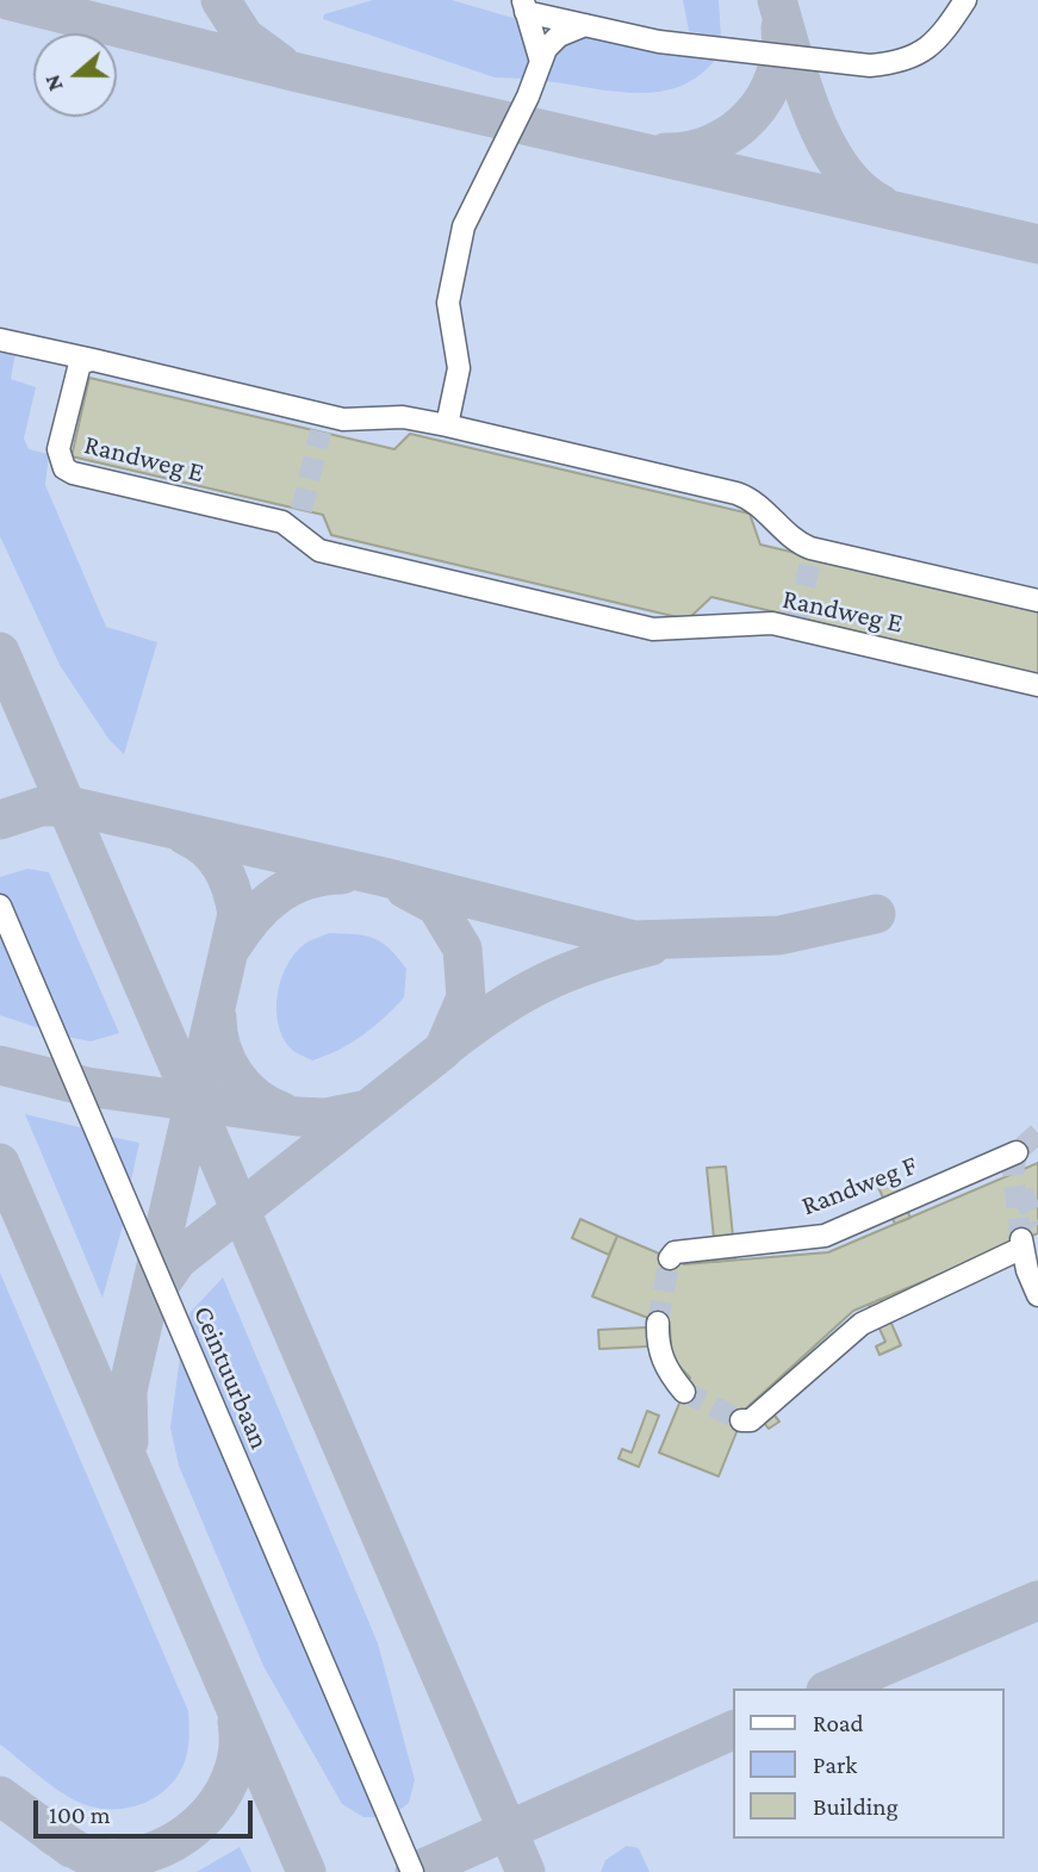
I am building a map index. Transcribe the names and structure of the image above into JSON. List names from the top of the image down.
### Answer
{
  "streets": {
    "lane": ["Randweg E", "Randweg F", "Ceintuurbaan"]
  },
  "legend": ["Road", "Park", "Building"],
  "scale_bar": "100 m",
  "north": "left"
}
